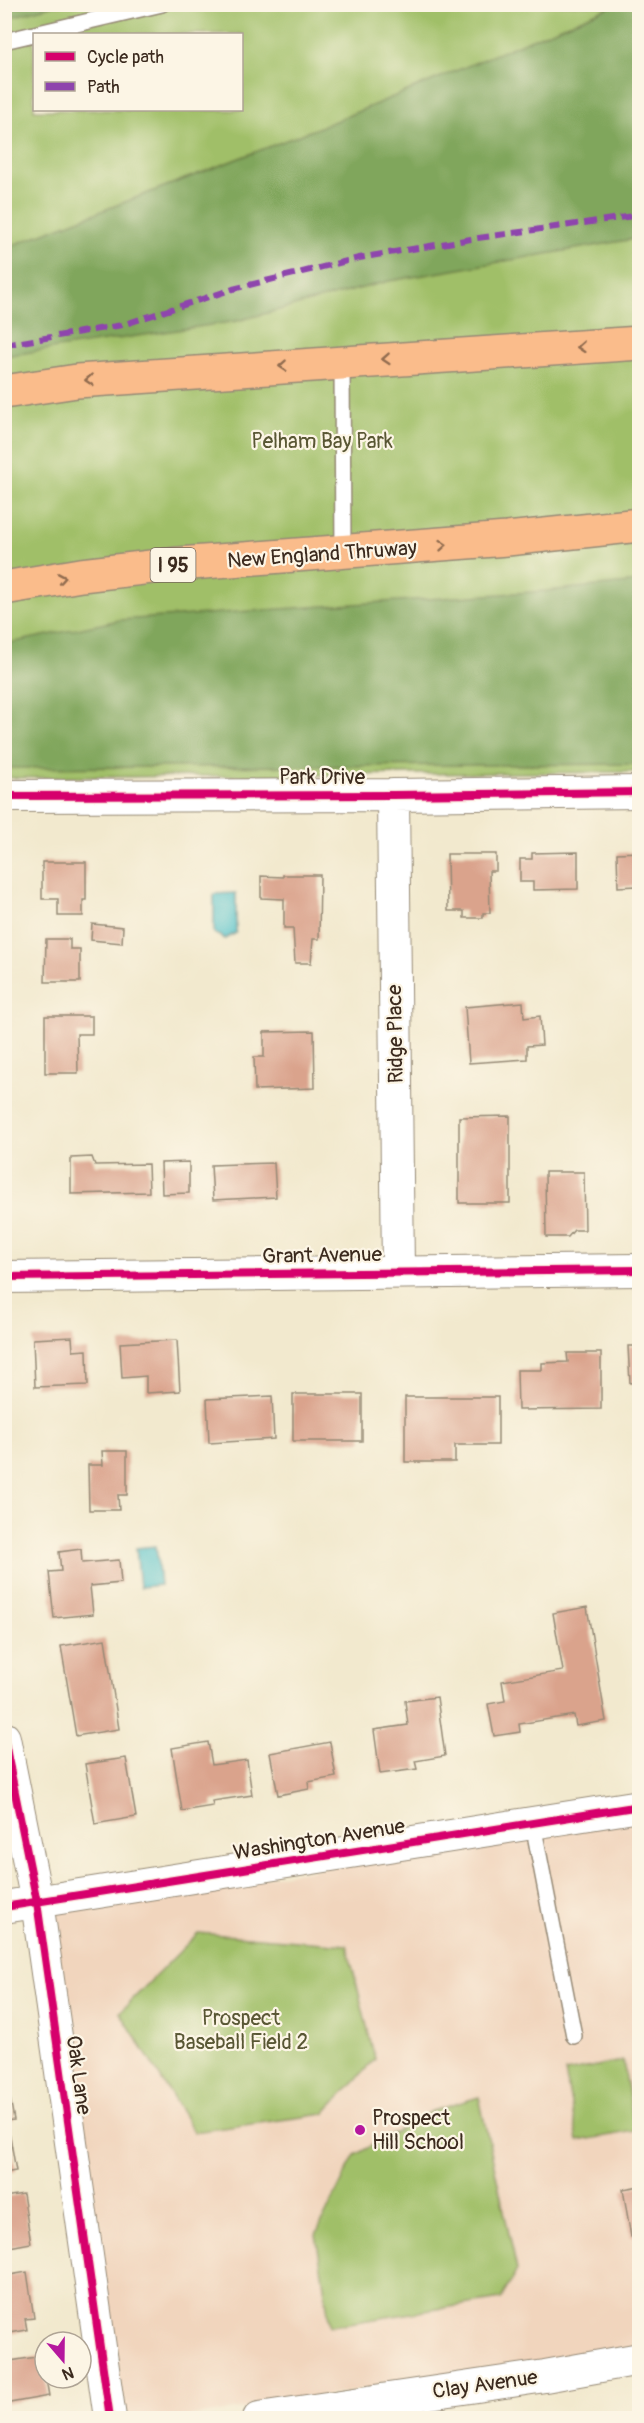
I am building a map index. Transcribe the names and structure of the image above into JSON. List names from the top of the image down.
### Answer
{
  "streets": {
    "highway": ["New England Thruway", "I 95"],
    "street": [
      "Park Drive",
      "Ridge Place",
      "Grant Avenue",
      "Washington Avenue",
      "Oak Lane",
      "Clay Avenue"
    ]
  },
  "crossings": [
    ["Park Drive", "Ridge Place"],
    ["Ridge Place", "Grant Avenue"],
    ["Washington Avenue", "Oak Lane"]
  ],
  "parks": ["Pelham Bay Park", "Prospect Baseball Field 2"],
  "places": ["Prospect Hill School"],
  "legend": ["Cycle path", "Path"],
  "north": "bottom"
}
